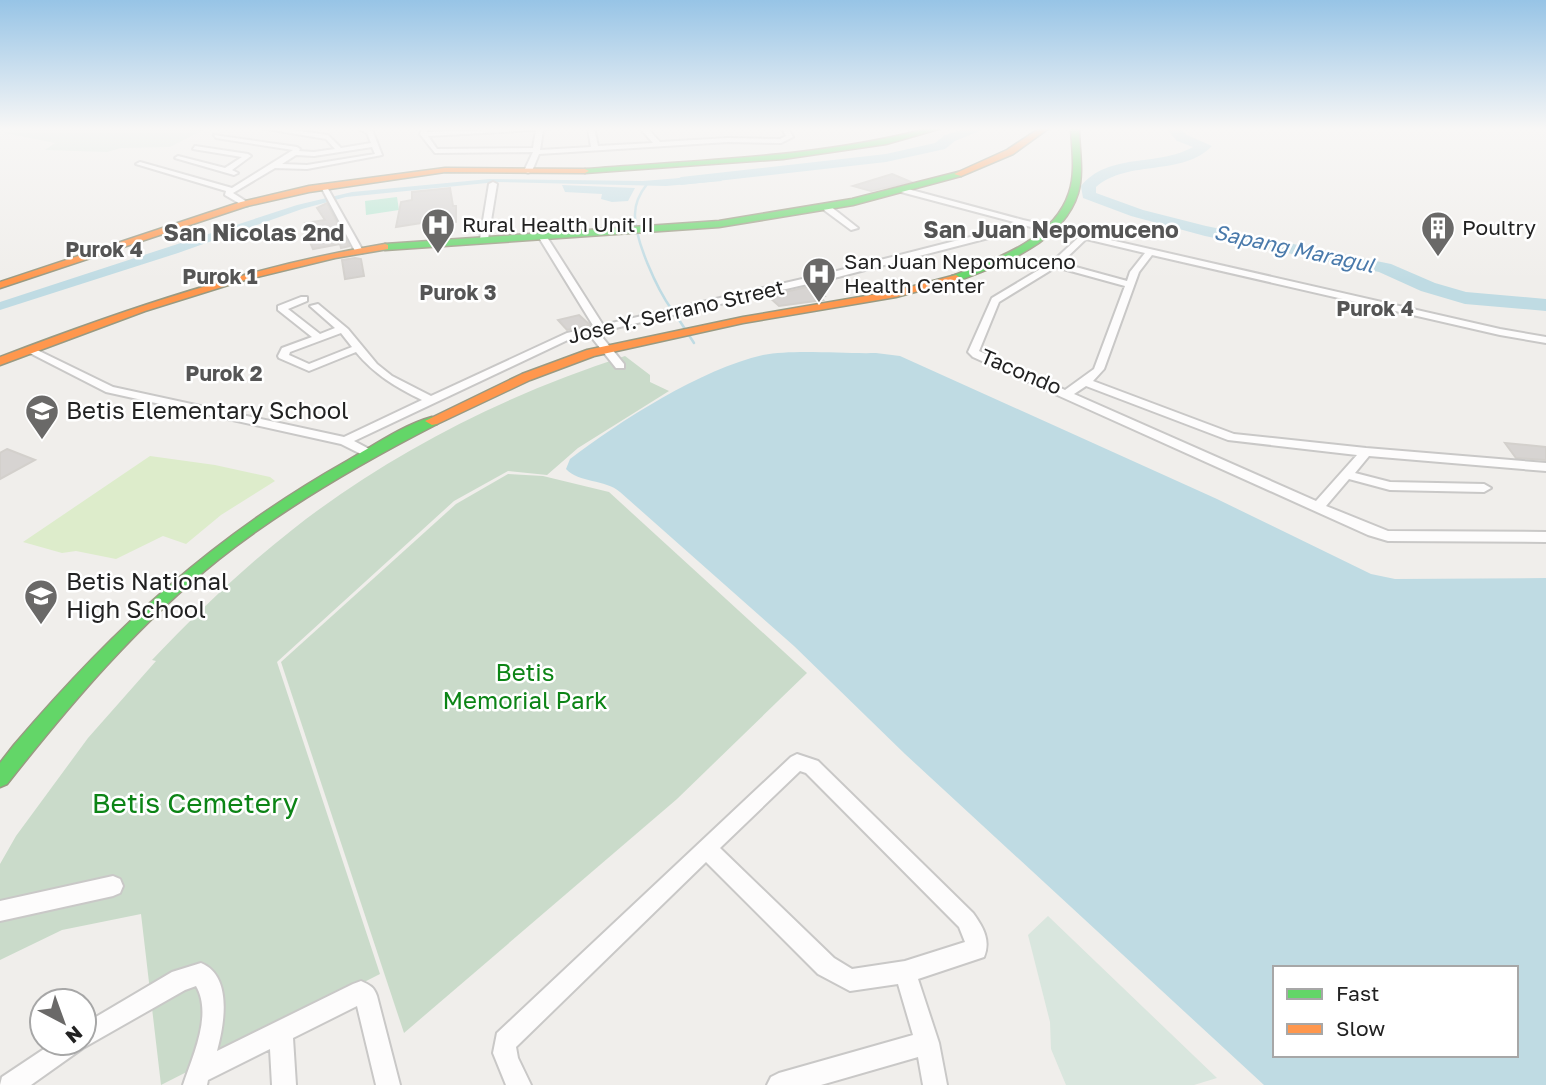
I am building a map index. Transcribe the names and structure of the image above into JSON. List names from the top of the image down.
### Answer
{
  "streets": {
    "street": ["Jose Y. Serrano Street", "Tacondo"]
  },
  "districts": [
    "San Juan Nepomuceno",
    "San Nicolas 2nd",
    "Purok 4",
    "Purok 1",
    "Purok 3",
    "Purok 4",
    "Purok 2"
  ],
  "water": ["Sapang Maragul"],
  "parks": ["Betis Memorial Park", "Betis Cemetery"],
  "places": {
    "hospital": ["Rural Health Unit II", "San Juan Nepomuceno Health Center"],
    "building": ["Poultry"],
    "school or university": ["Betis Elementary School", "Betis National High School"]
  },
  "legend": ["Fast", "Slow"],
  "north": "bottom right"
}
